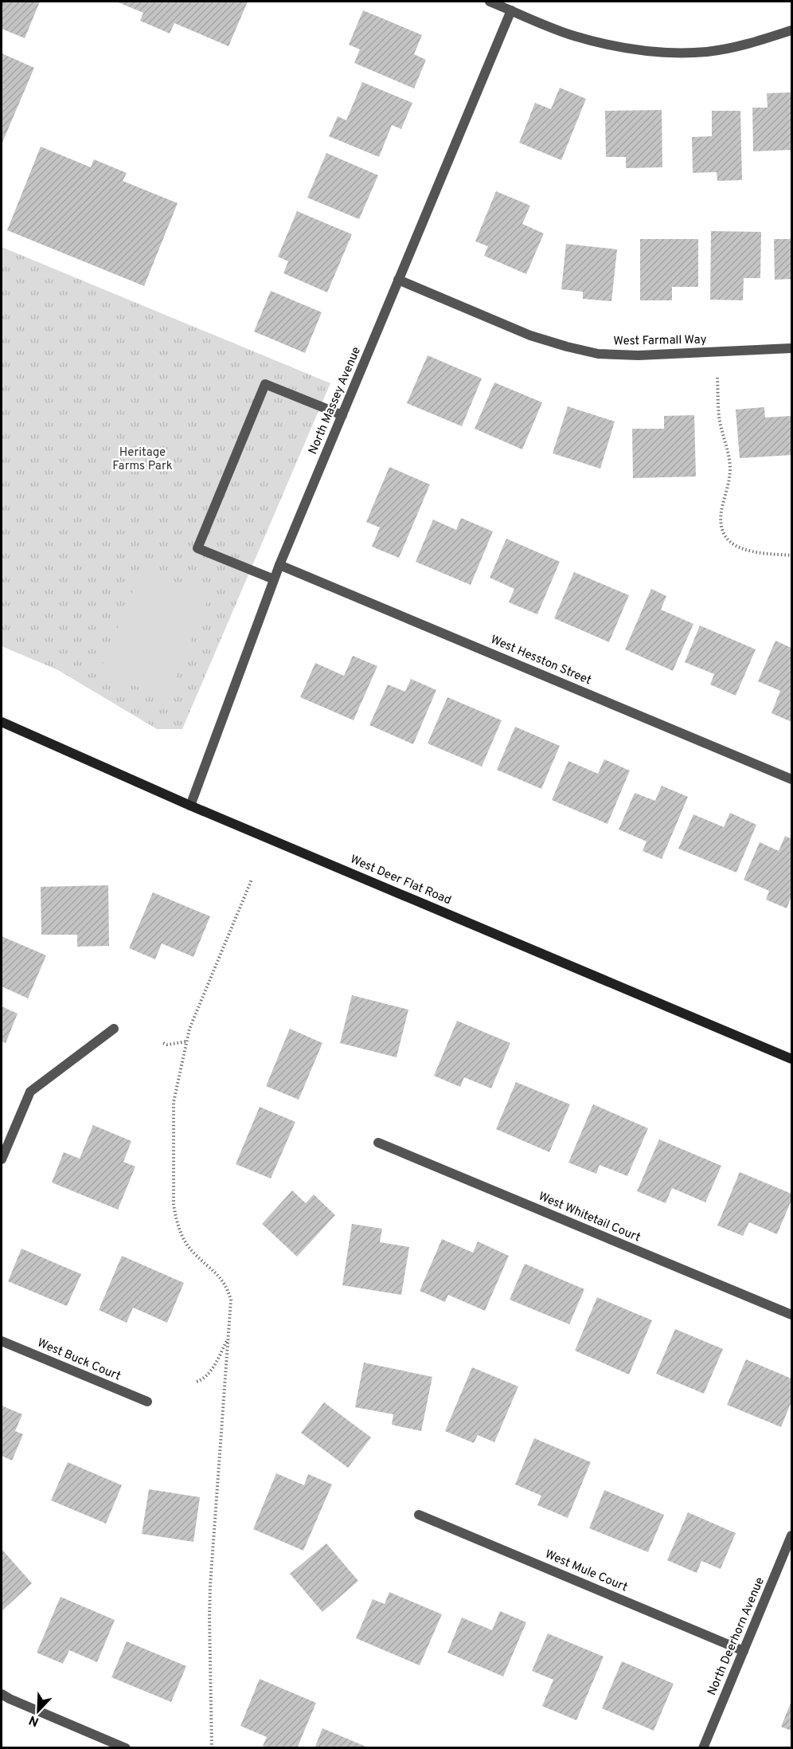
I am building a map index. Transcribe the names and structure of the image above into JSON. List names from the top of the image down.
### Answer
{
  "streets": {
    "main road": ["West Deer Flat Road"],
    "street": [
      "West Farmall Way",
      "North Massey Avenue",
      "West Hesston Street",
      "West Whitetail Court",
      "West Buck Court",
      "West Mule Court",
      "North Deerhorn Avenue"
    ]
  },
  "crossings": [
    ["West Farmall Way", "North Massey Avenue"],
    ["North Massey Avenue", "West Hesston Street"],
    ["North Massey Avenue", "West Deer Flat Road"],
    ["West Mule Court", "North Deerhorn Avenue"]
  ],
  "parks": ["Heritage Farms Park"],
  "north": "bottom left"
}
